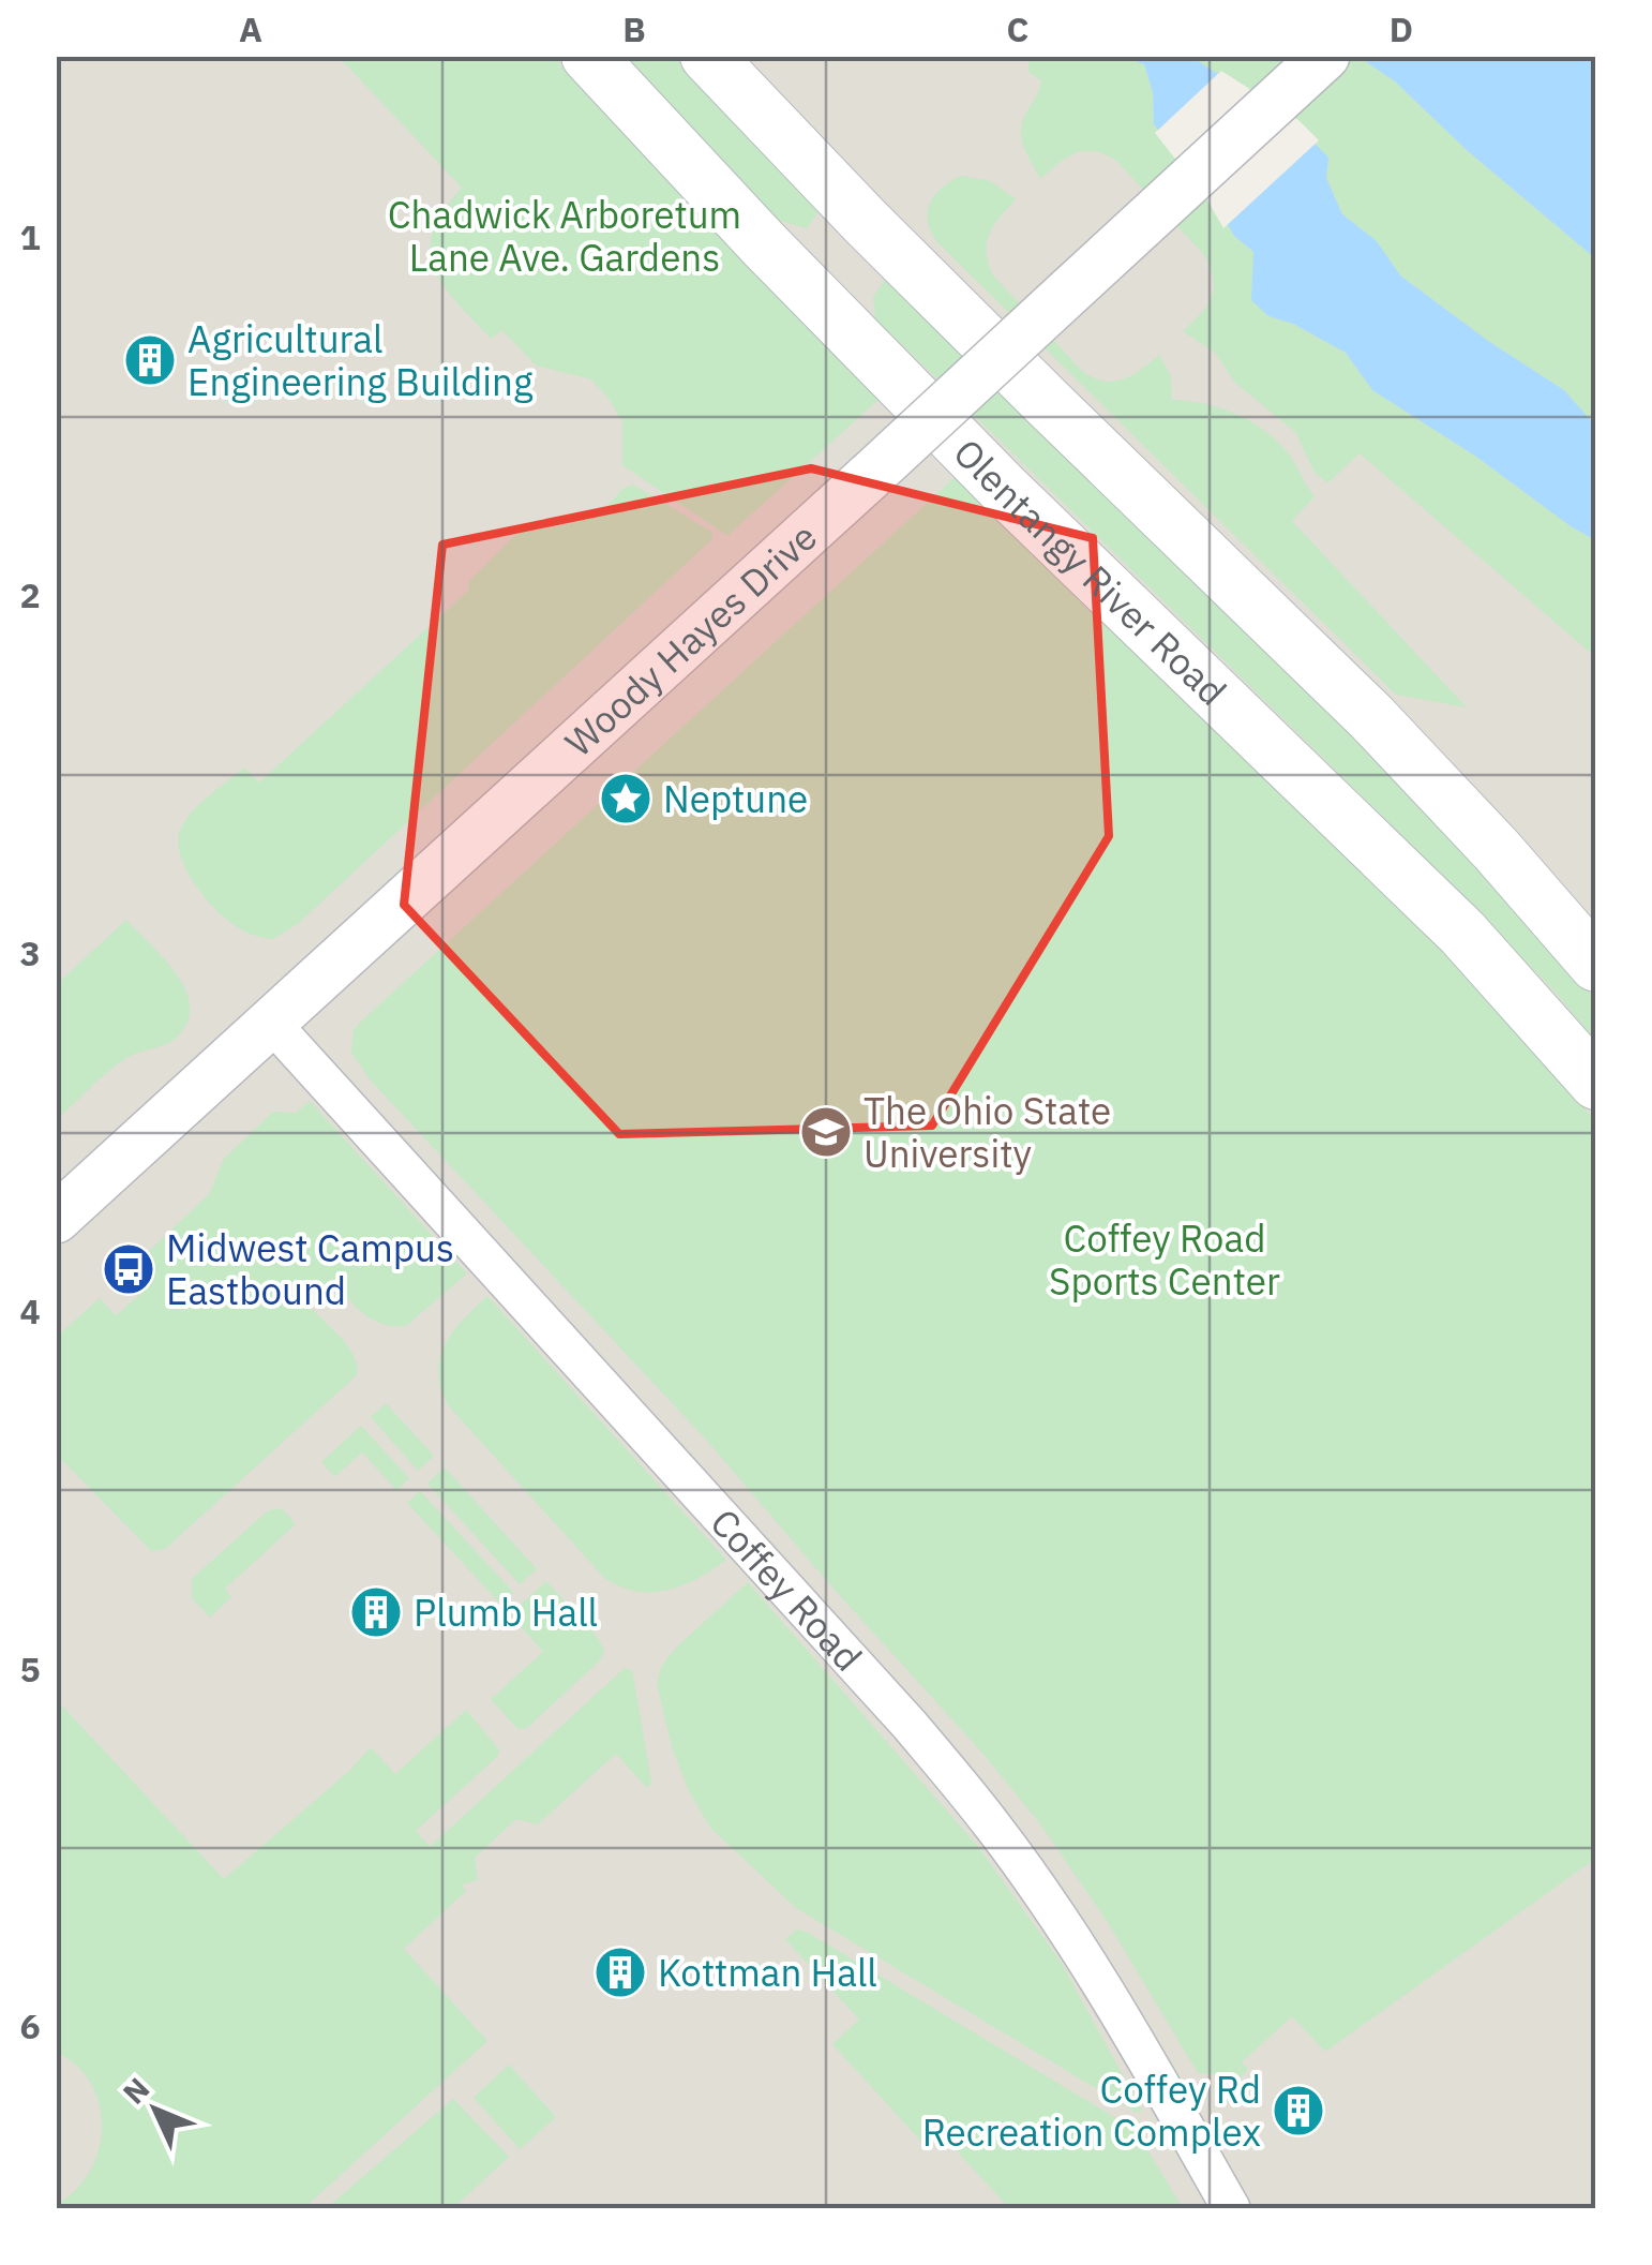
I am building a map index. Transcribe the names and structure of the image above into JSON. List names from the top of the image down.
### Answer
{
  "streets": {
    "main road": ["Olentangy River Road"],
    "street": ["Woody Hayes Drive", "Coffey Road"]
  },
  "crossings": [
    ["Woody Hayes Drive", "Coffey Road"]
  ],
  "parks": ["Chadwick Arboretum Lane Ave. Gardens", "Coffey Road Sports Center"],
  "places": {
    "building": [
      "Agricultural Engineering Building",
      "Plumb Hall",
      "Kottman Hall",
      "Coffey Rd Recreation Complex"
    ],
    "place": ["Neptune"],
    "school or university": ["The Ohio State University"],
    "bus stop": ["Midwest Campus Eastbound"]
  },
  "north": "top left",
  "grid": {
    "columns": [
      "A",
      "B",
      "C",
      "D"
    ],
    "rows": [
      "1",
      "2",
      "3",
      "4",
      "5",
      "6"
    ]
  }
}
